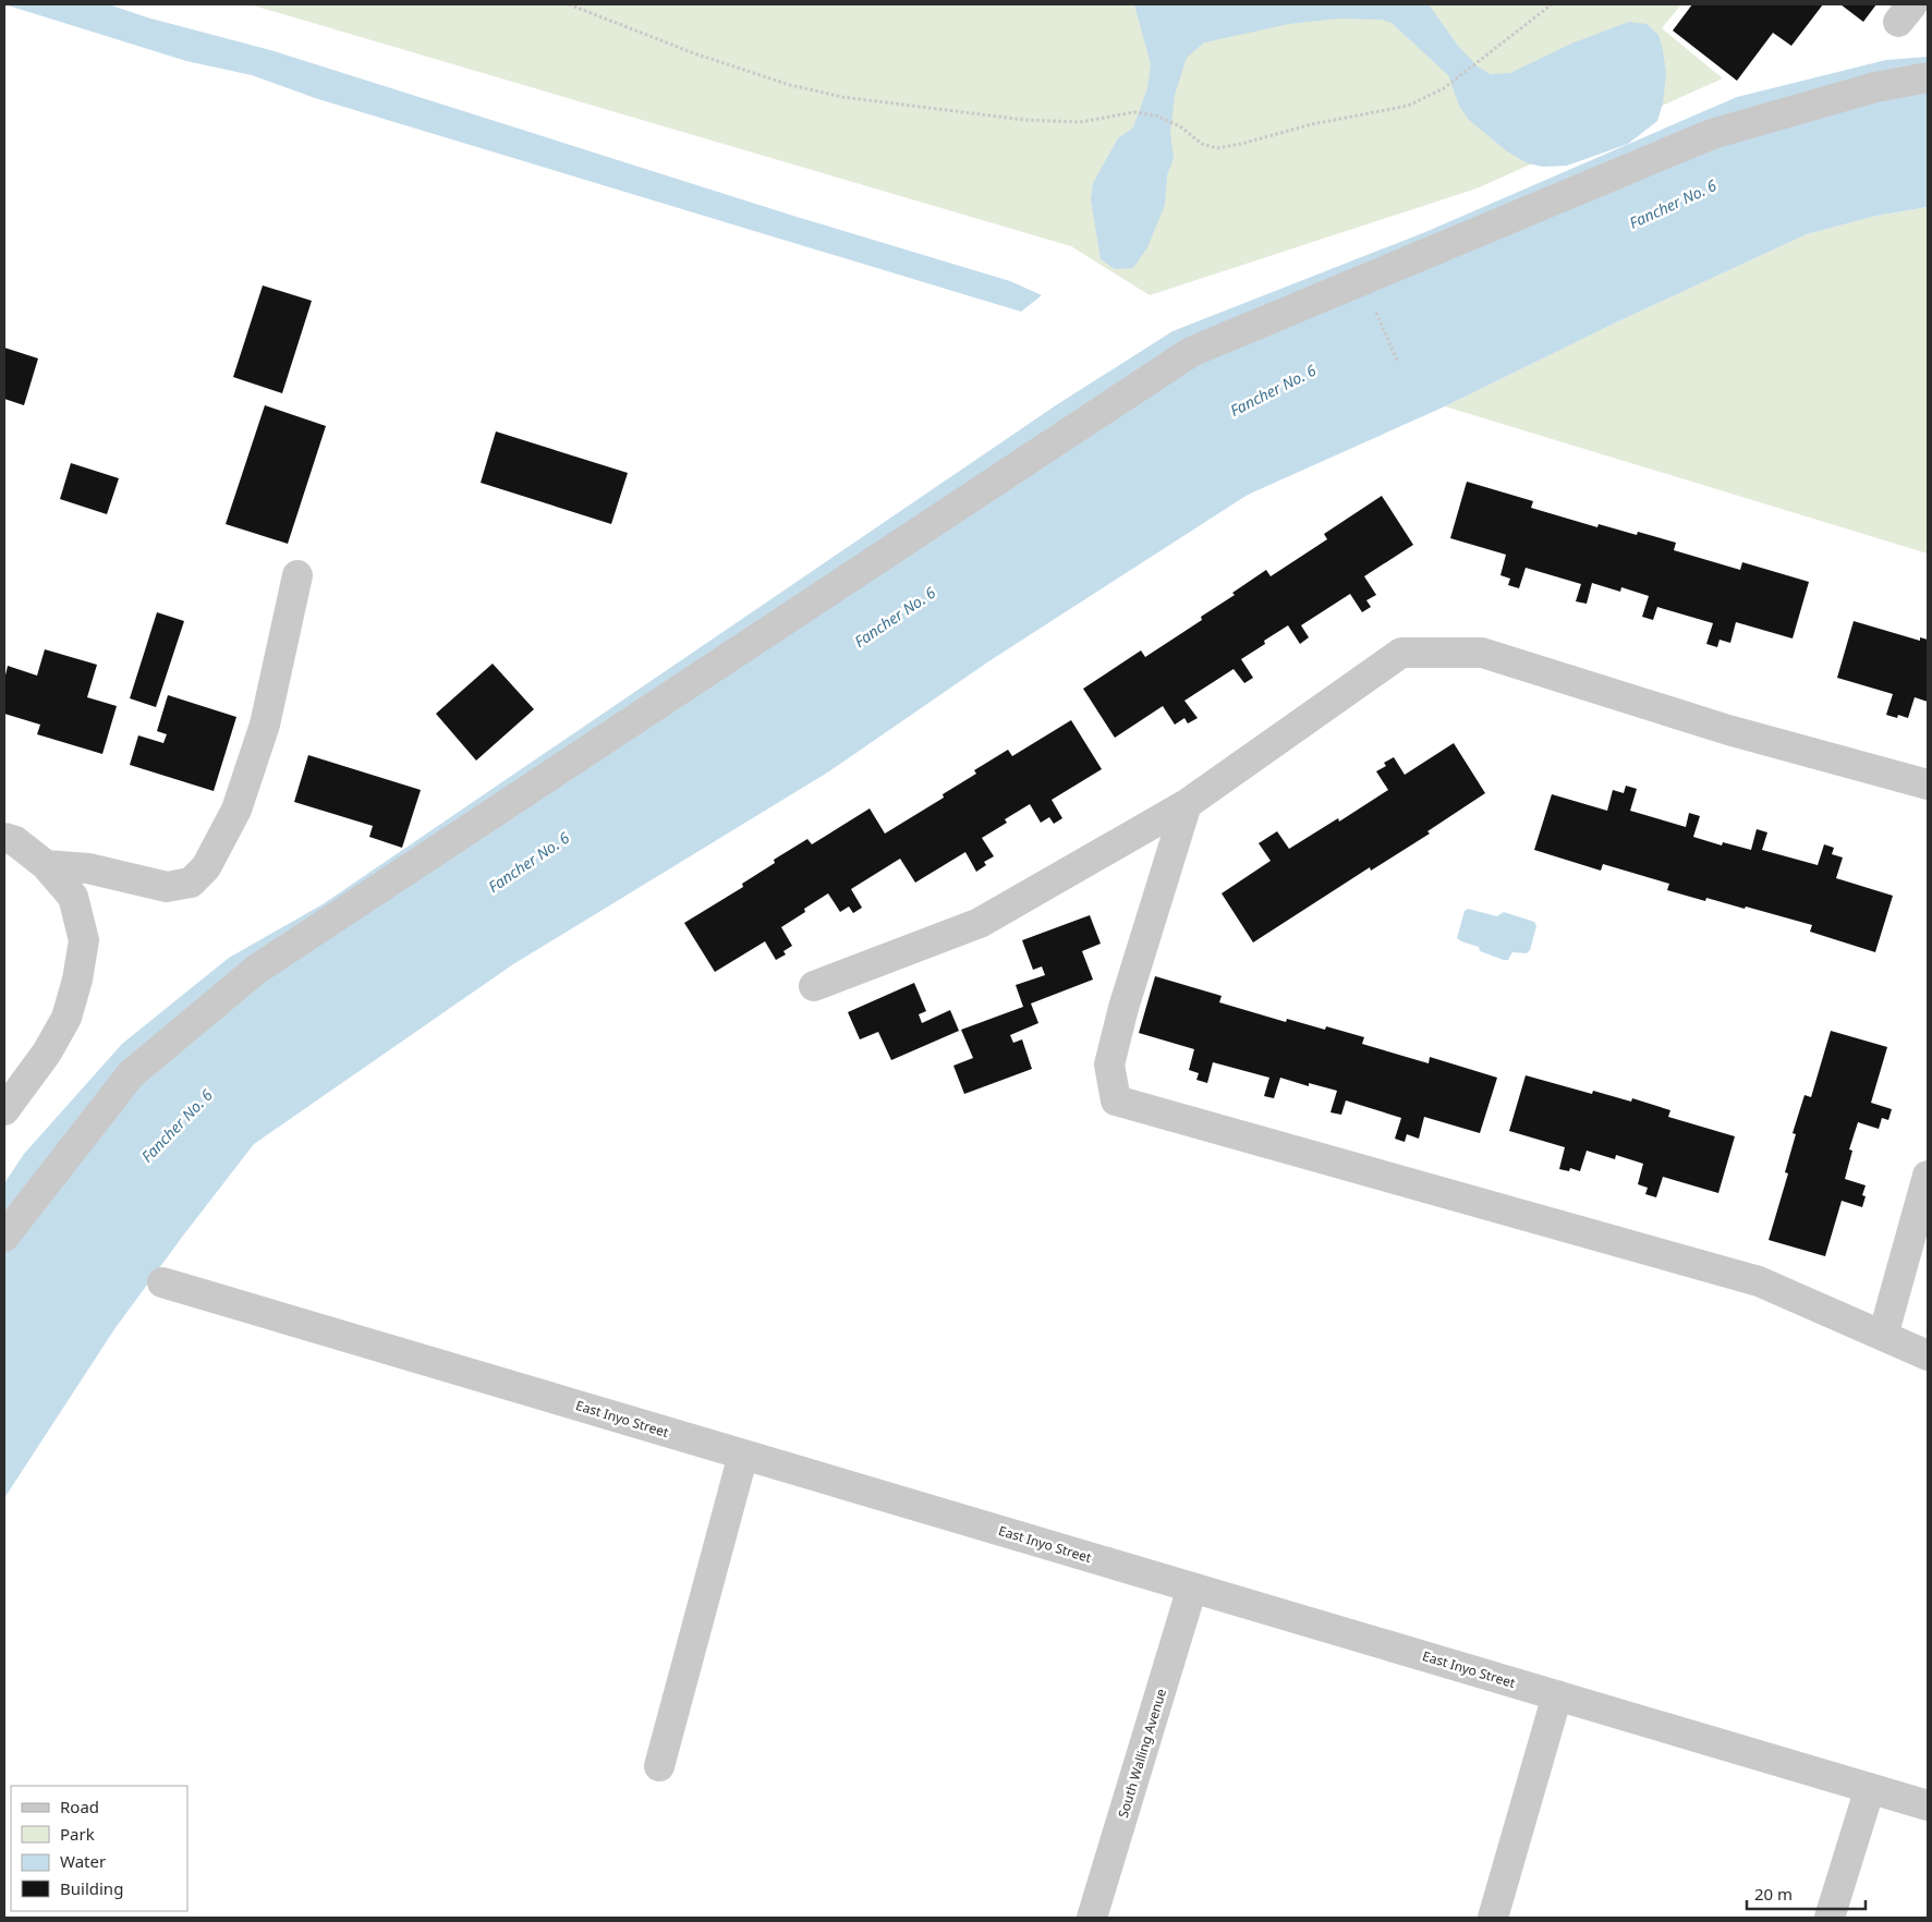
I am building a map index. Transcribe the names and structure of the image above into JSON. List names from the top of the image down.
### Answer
{
  "streets": {
    "street": ["East Inyo Street", "South Walling Avenue"]
  },
  "crossings": [
    ["East Inyo Street", "South Walling Avenue"]
  ],
  "water": ["Fancher No. 6"],
  "legend": [
    "Road",
    "Park",
    "Water",
    "Building"
  ],
  "scale_bar": "20 m"
}
